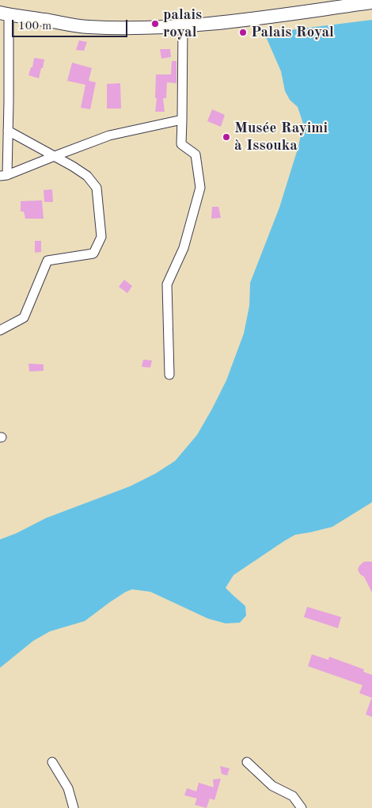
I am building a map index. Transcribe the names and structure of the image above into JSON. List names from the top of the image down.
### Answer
{
  "places": ["palais royal", "Palais Royal", "Musée Rayimi à Issouka"],
  "scale_bar": "100 m"
}
